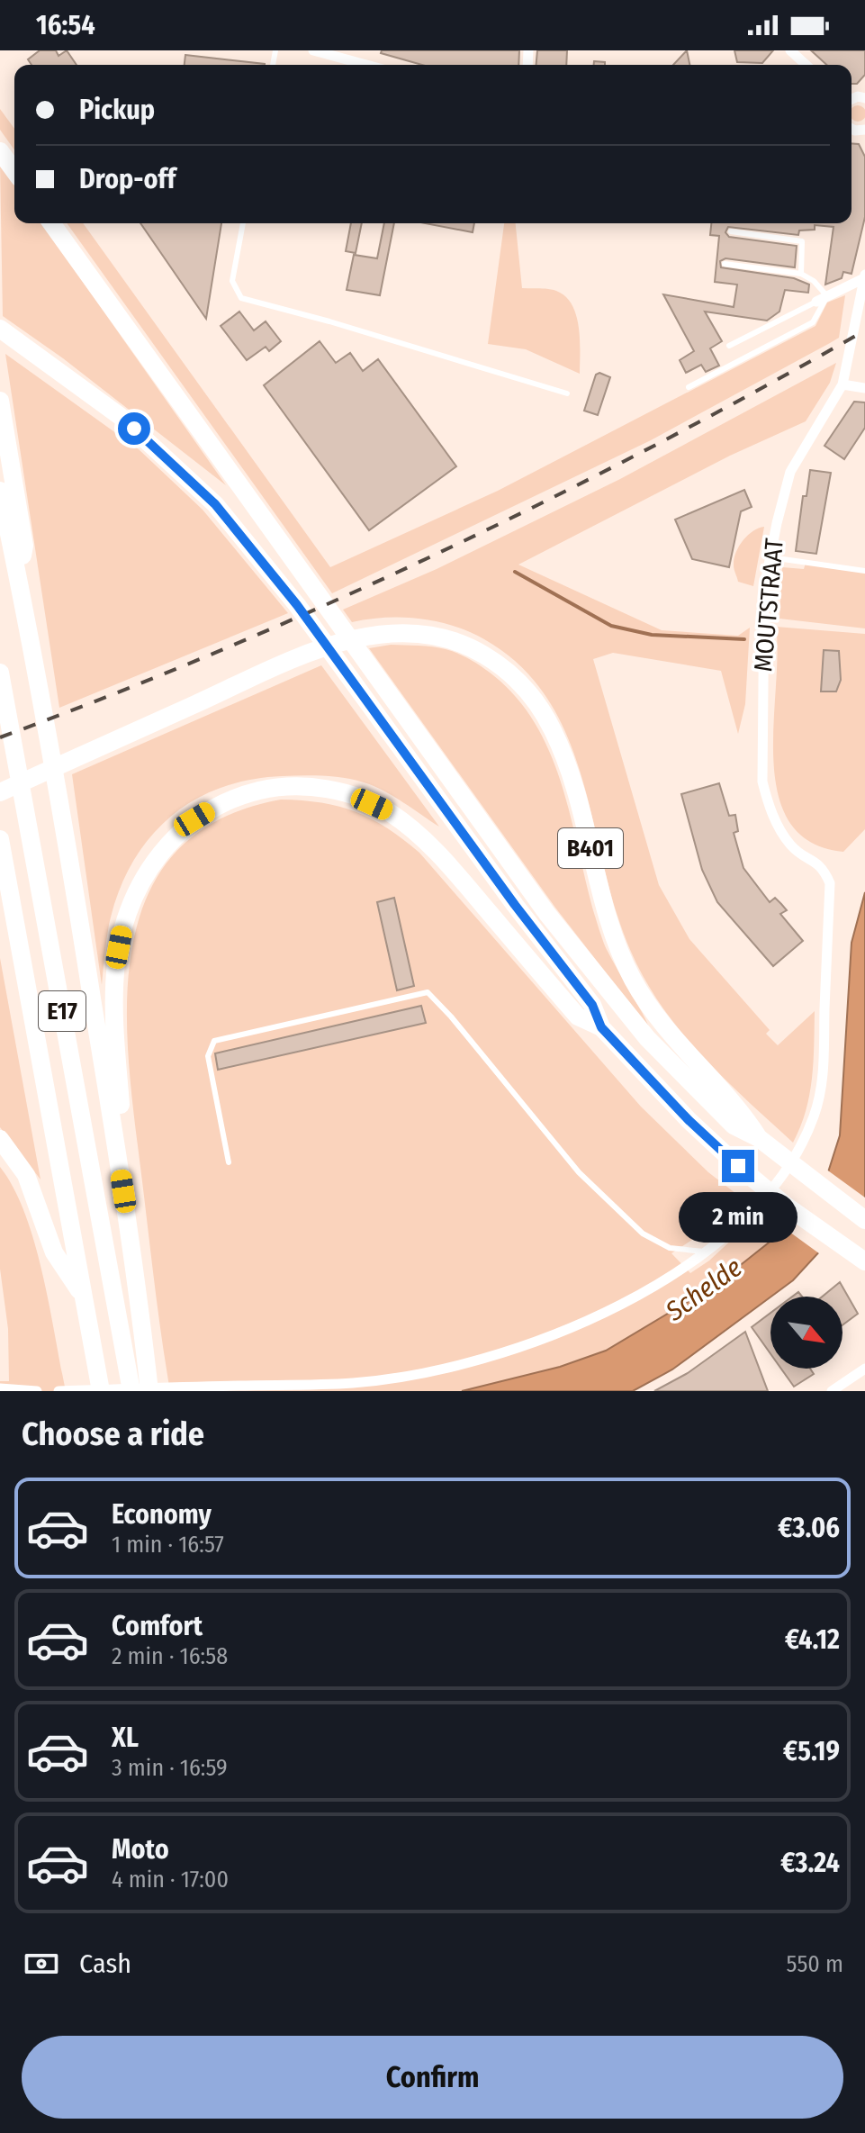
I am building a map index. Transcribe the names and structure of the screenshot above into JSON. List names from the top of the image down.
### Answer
{
  "streets": {
    "highway": ["B401", "E17"],
    "street": ["MOUTSTRAAT"]
  },
  "water": ["Schelde"],
  "north": "bottom right",
  "page": {
    "status": "16:54",
    "banner": ["Pickup", "Drop-off"],
    "bubble": "2 min",
    "heading": "Choose a ride",
    "list": [
      {
        "name": "Economy",
        "note": "1 min · 16:57",
        "value": "€3.06"
      },
      {
        "name": "Comfort",
        "note": "2 min · 16:58",
        "value": "€4.12"
      },
      {
        "name": "XL",
        "note": "3 min · 16:59",
        "value": "€5.19"
      },
      {
        "name": "Moto",
        "note": "4 min · 17:00",
        "value": "€3.24"
      }
    ],
    "pay": ["Cash", "550 m"],
    "buttons": "Confirm"
  }
}
